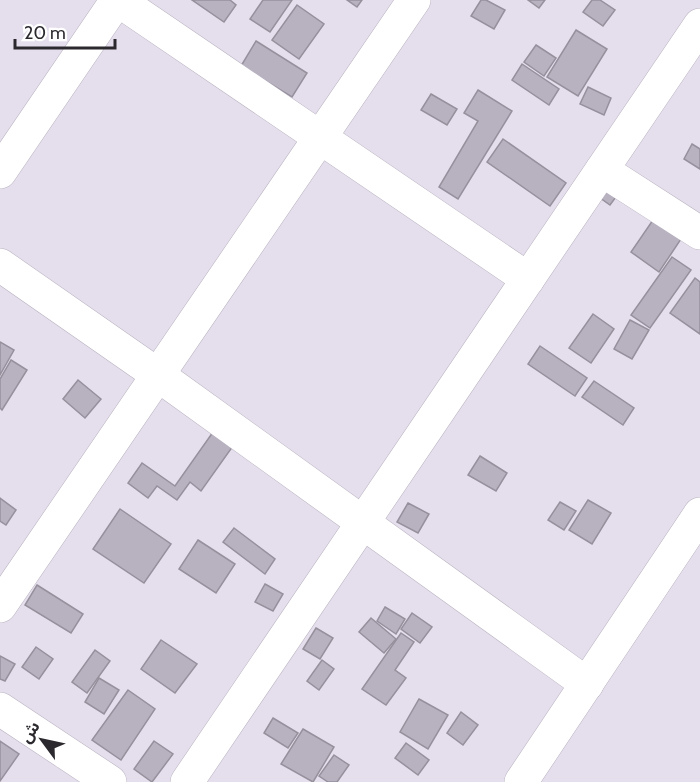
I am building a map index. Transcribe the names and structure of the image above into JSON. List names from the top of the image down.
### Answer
{
  "scale_bar": "20 m",
  "north": "top left"
}
